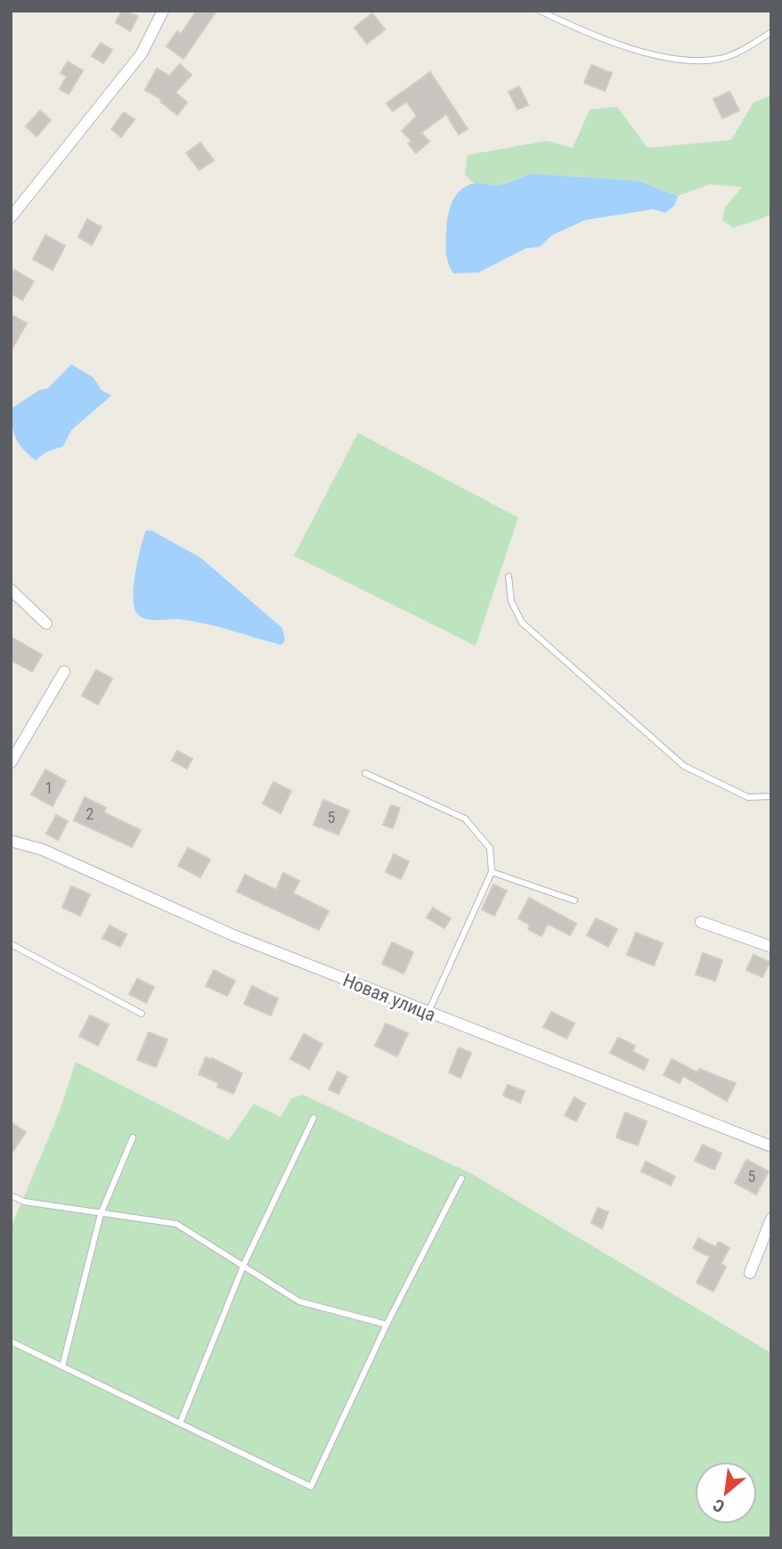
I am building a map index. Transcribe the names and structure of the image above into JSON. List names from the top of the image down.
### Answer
{
  "streets": {
    "street": ["Новая улица"]
  },
  "house_numbers": [
    "1",
    "2",
    "5",
    "5"
  ],
  "north": "bottom left"
}
